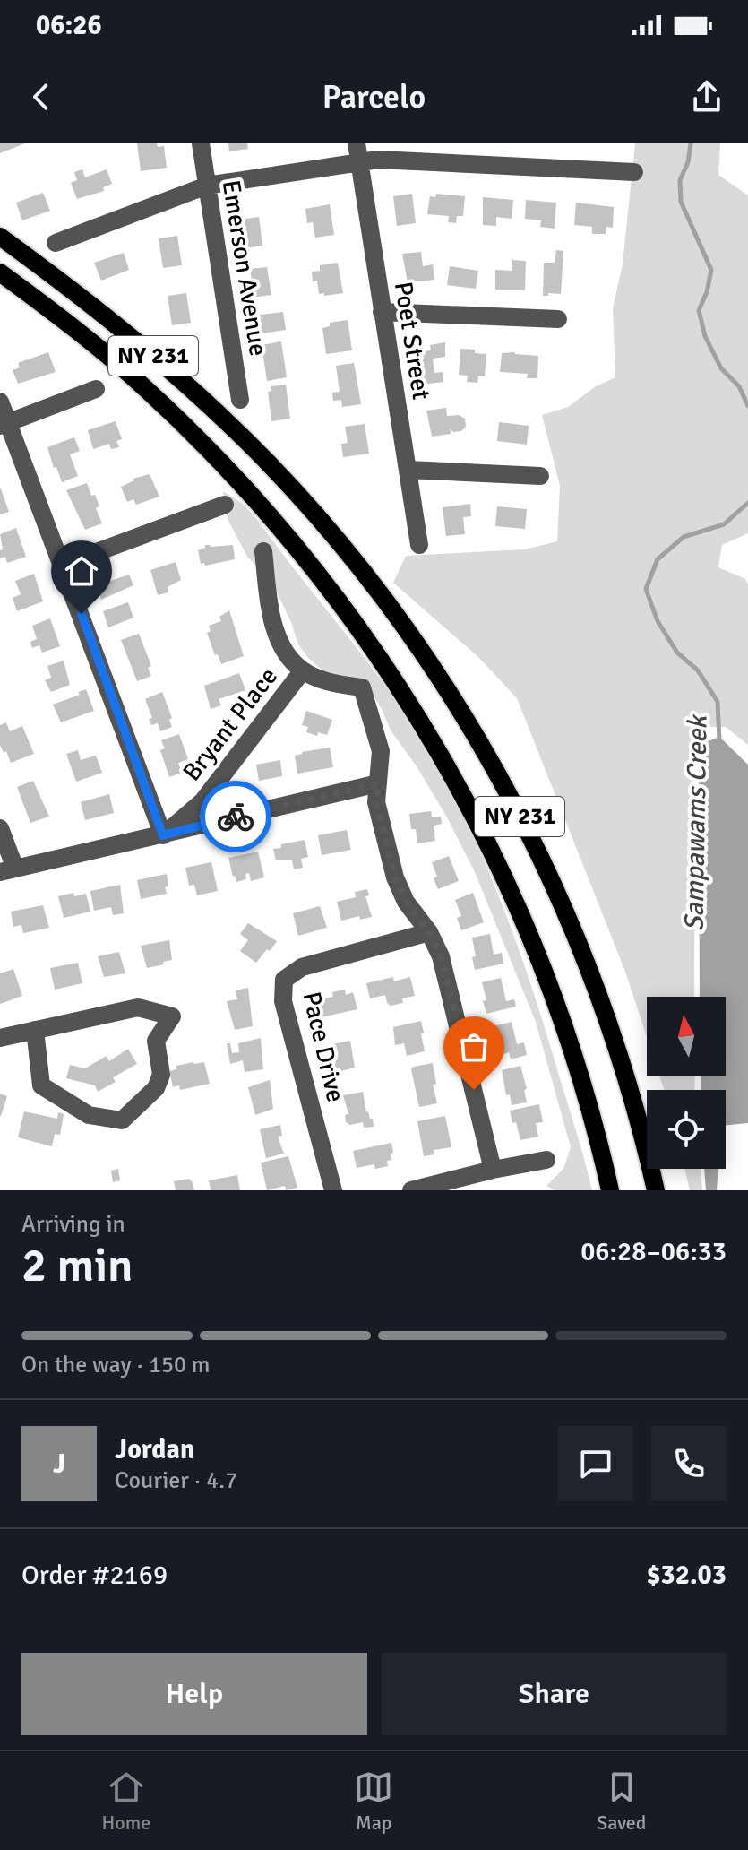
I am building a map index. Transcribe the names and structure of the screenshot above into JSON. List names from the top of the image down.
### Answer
{
  "streets": {
    "main road": ["NY 231"],
    "street": [
      "Emerson Avenue",
      "Poet Street",
      "Bryant Place",
      "Pace Drive"
    ]
  },
  "water": ["Sampawams Creek"],
  "north": "top",
  "page": {
    "status": "06:26",
    "header": "Parcelo",
    "heading": ["2 min", "Arriving in", "06:28–06:33"],
    "panel": [
      "Jordan",
      "Courier · 4.7",
      "Order #2169",
      "$32.03"
    ],
    "bar": "On the way · 150 m",
    "round": "J",
    "buttons": ["Help", "Share"],
    "tabs": ["Home", "Map", "Saved"]
  }
}
